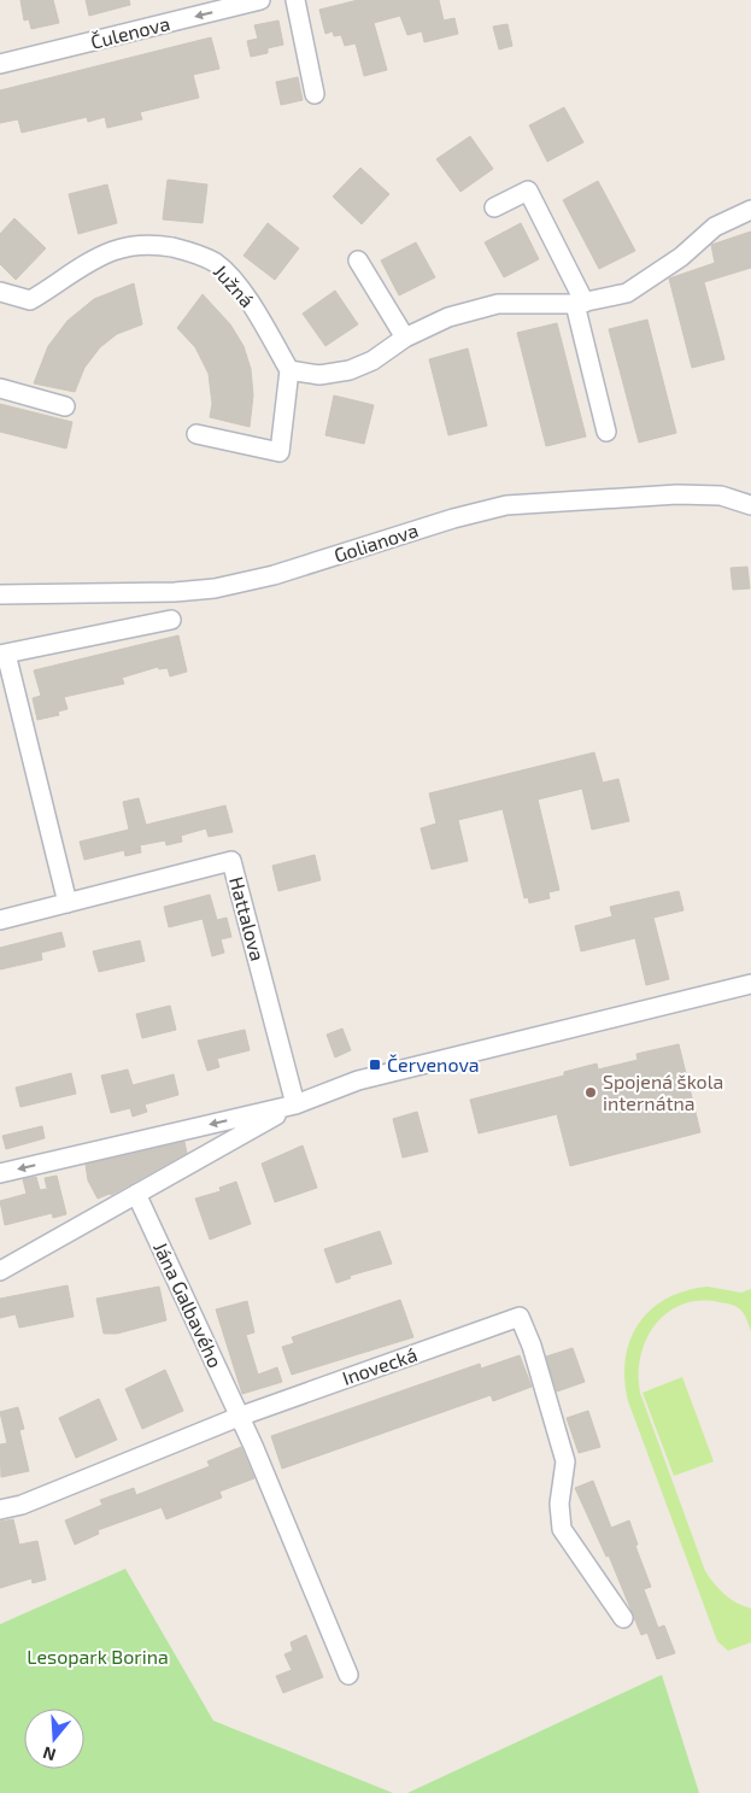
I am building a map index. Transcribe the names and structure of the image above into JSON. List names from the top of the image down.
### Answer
{
  "streets": {
    "street": [
      "Čulenova",
      "Južná",
      "Golianova",
      "Hattalova",
      "Jána Galbavého",
      "Inovecká"
    ]
  },
  "crossings": [
    ["Jána Galbavého", "Inovecká"]
  ],
  "one_way": ["Čulenova"],
  "parks": ["Lesopark Borina"],
  "places": {
    "transit": ["Červenova"],
    "other": ["Spojená škola internátna"]
  },
  "north": "bottom"
}
